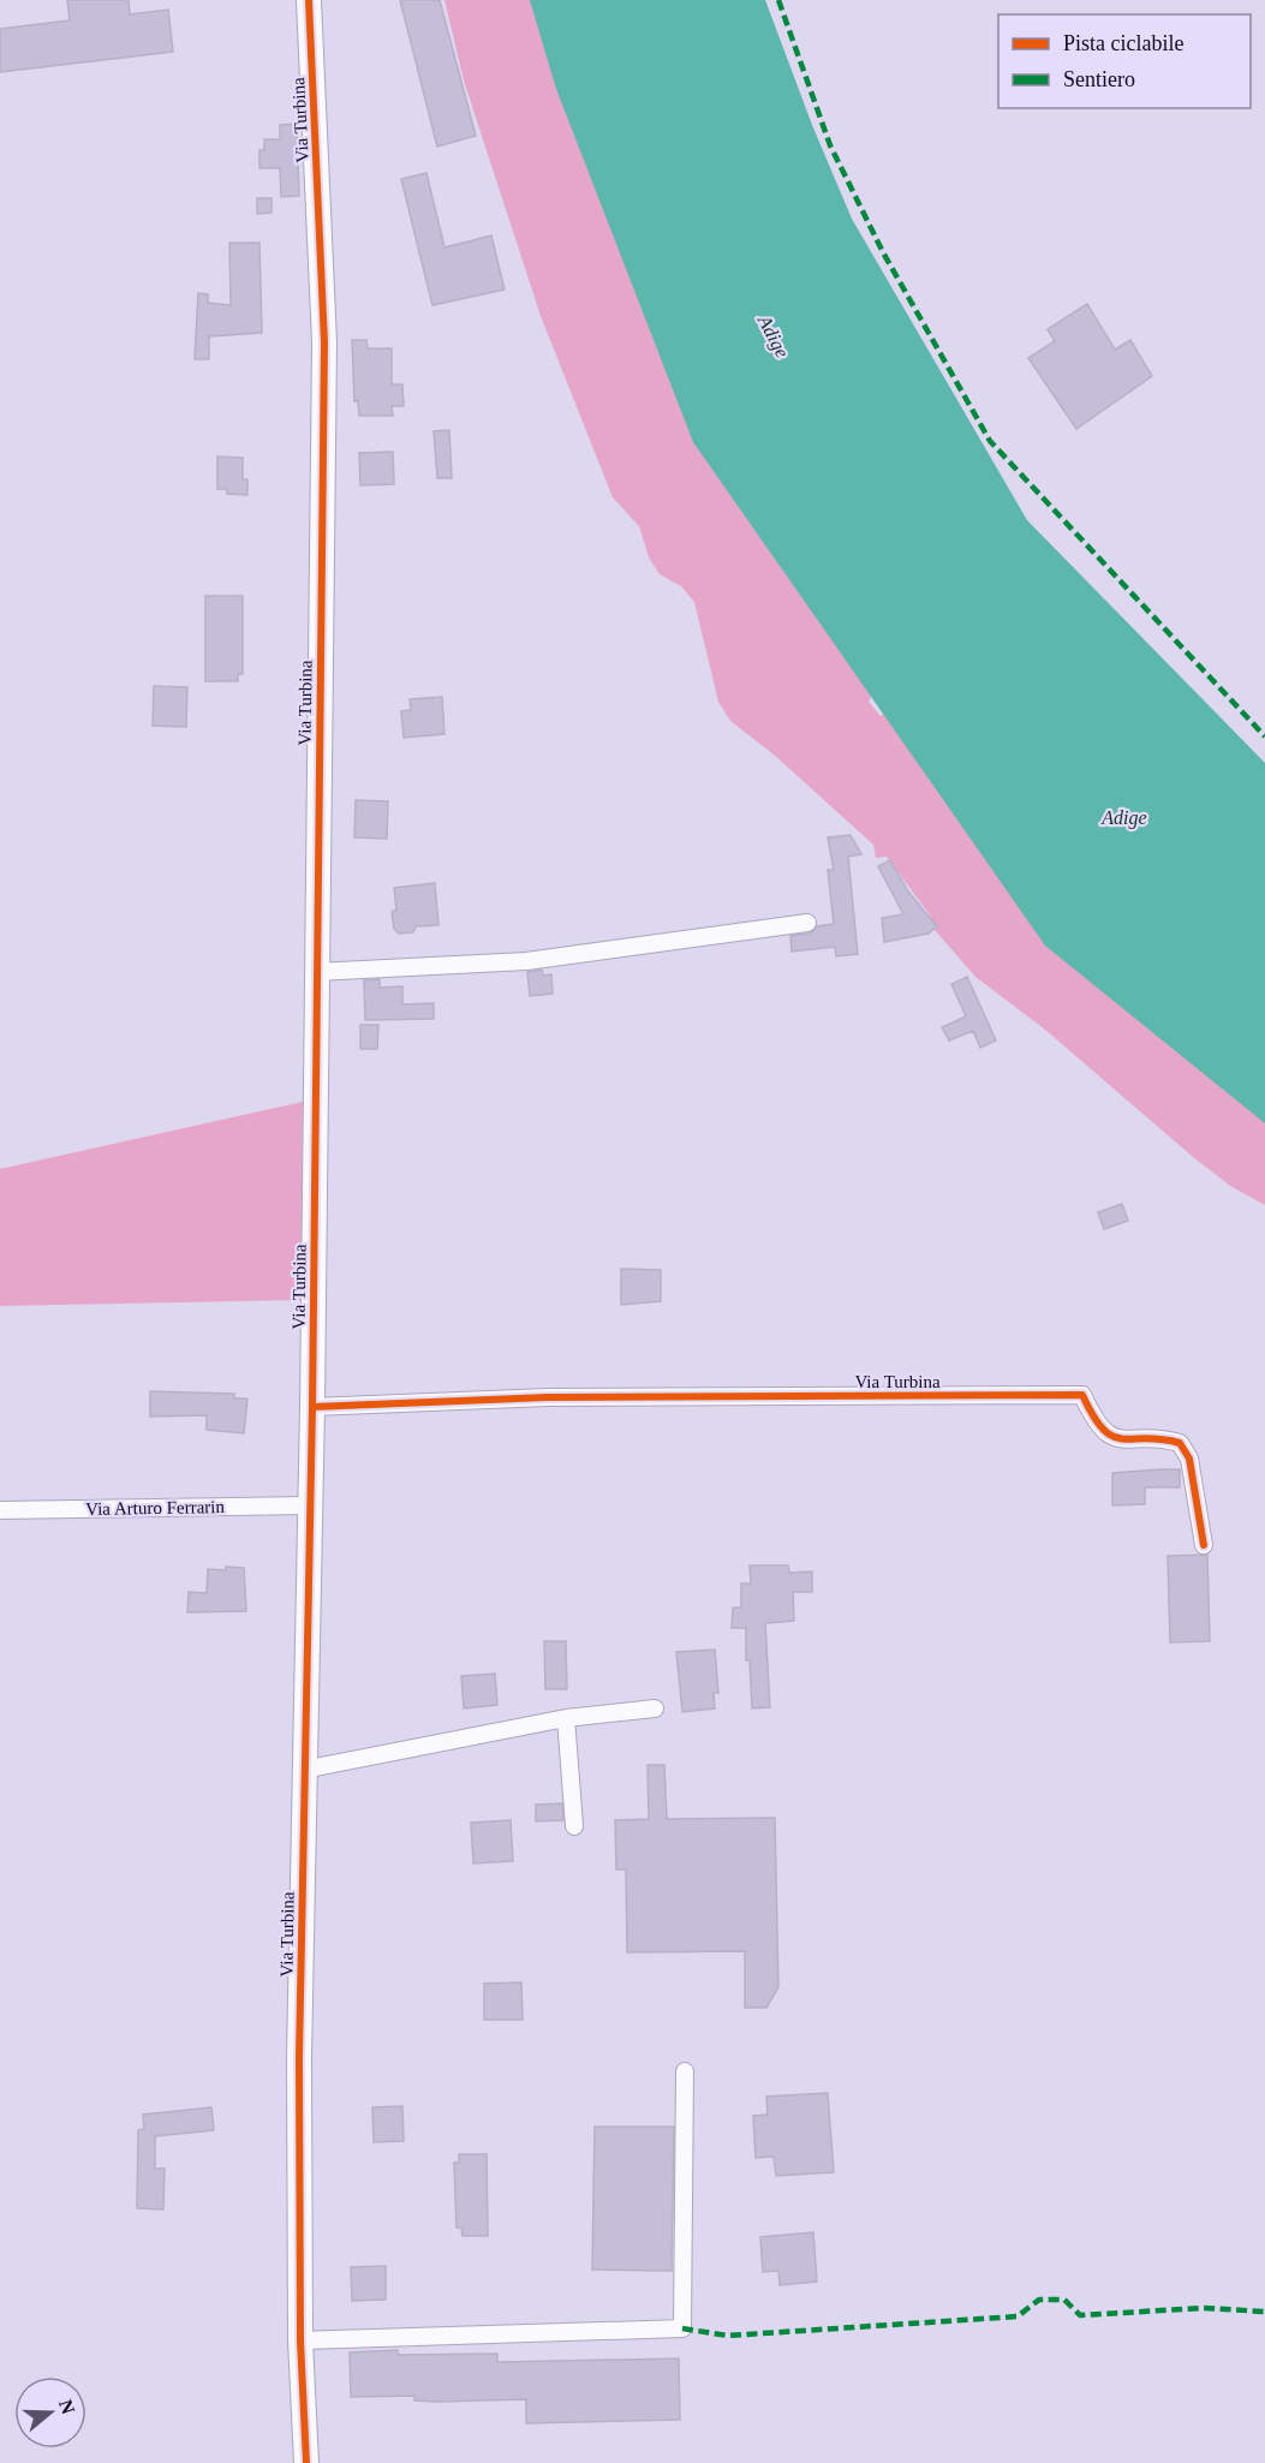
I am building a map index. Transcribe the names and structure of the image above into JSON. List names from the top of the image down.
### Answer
{
  "streets": {
    "street": ["Via Turbina", "Via Arturo Ferrarin"]
  },
  "crossings": [
    ["Via Turbina", "Via Arturo Ferrarin"]
  ],
  "water": ["Adige"],
  "legend": ["Pista ciclabile", "Sentiero"],
  "north": "right"
}
